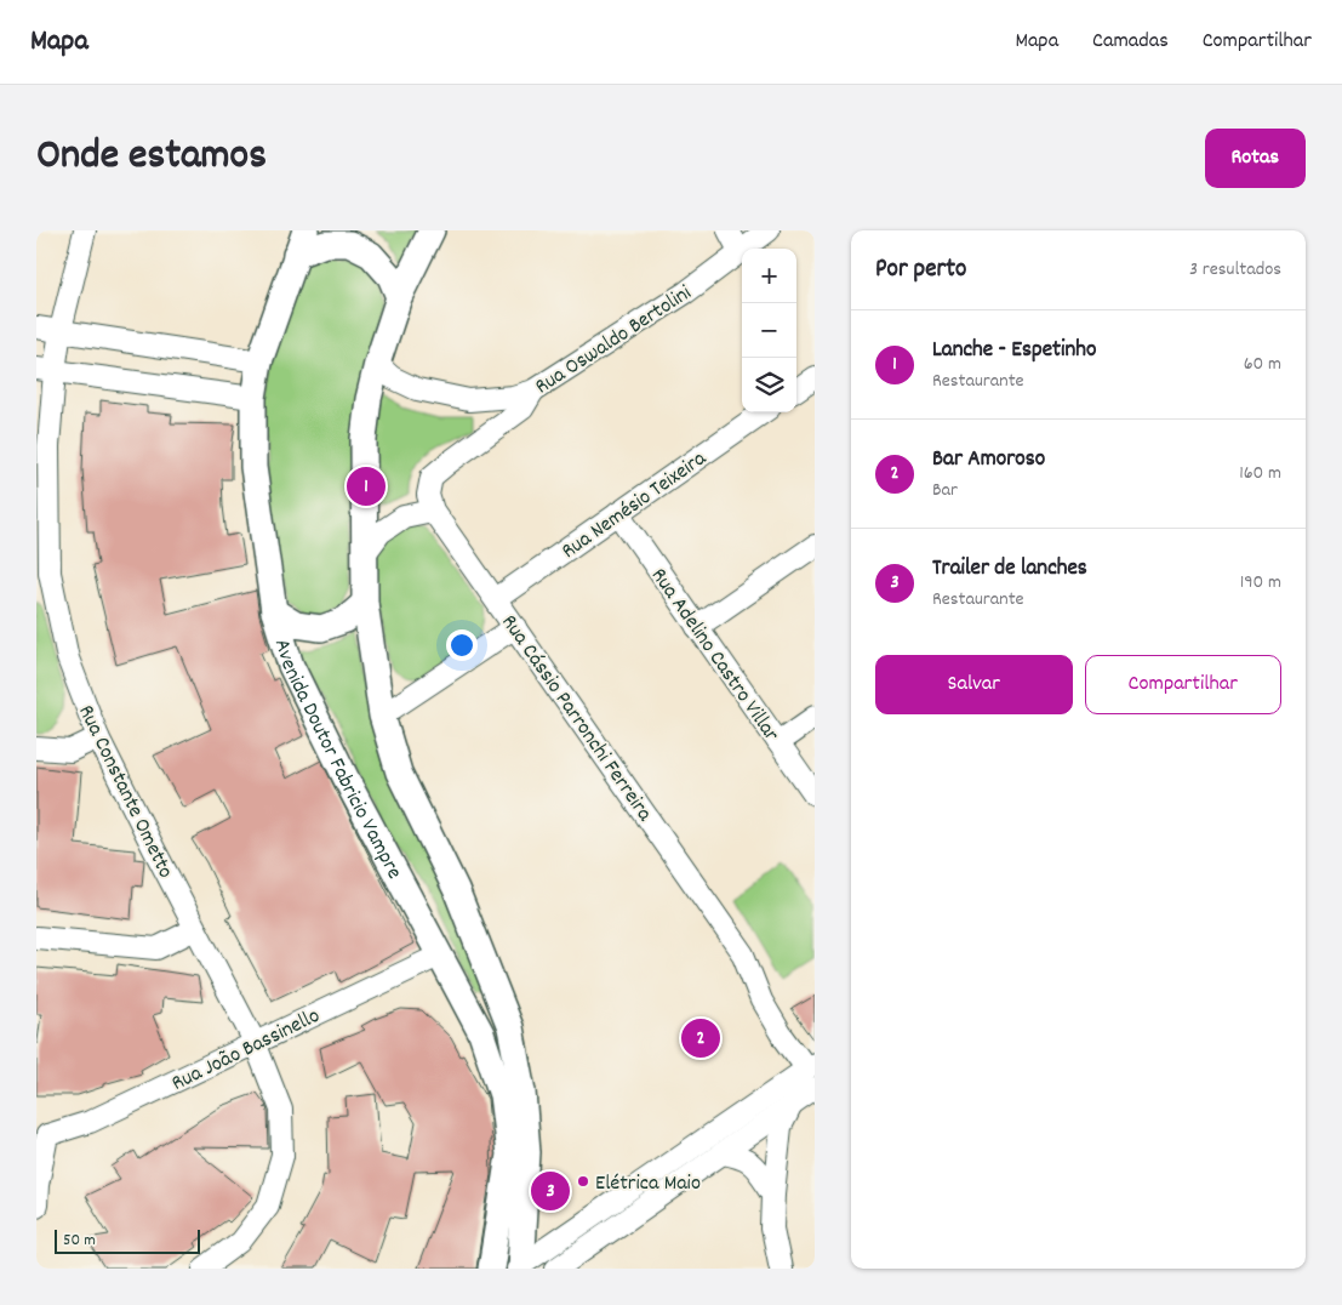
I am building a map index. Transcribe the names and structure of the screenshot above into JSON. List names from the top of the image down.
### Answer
{
  "streets": {
    "main road": ["Avenida Doutor Fabricio Vampre"],
    "street": [
      "Rua Oswaldo Bertolini",
      "Rua Nemésio Teixeira",
      "Rua Adelino Castro Villar",
      "Rua Cássio Parronchi Ferreira",
      "Rua Constante Ometto",
      "Rua João Bassinello"
    ]
  },
  "crossings": [
    ["Rua Nemésio Teixeira", "Rua Adelino Castro Villar"],
    ["Rua Nemésio Teixeira", "Rua Cássio Parronchi Ferreira"],
    ["Avenida Doutor Fabricio Vampre", "Rua João Bassinello"],
    ["Rua Constante Ometto", "Rua João Bassinello"]
  ],
  "places": ["Elétrica Maio"],
  "scale_bar": "50 m",
  "page": {
    "header": "Mapa",
    "nav": ["Mapa", "Camadas", "Compartilhar"],
    "title": "Onde estamos",
    "buttons": [
      "Rotas",
      ["Salvar", "Compartilhar"]
    ],
    "heading": ["Por perto", "3 resultados"],
    "map_buttons": ["+", "−"],
    "list": [
      {
        "mark": "1",
        "name": "Lanche - Espetinho",
        "note": "Restaurante",
        "value": "60 m"
      },
      {
        "mark": "2",
        "name": "Bar Amoroso",
        "note": "Bar",
        "value": "160 m"
      },
      {
        "mark": "3",
        "name": "Trailer de lanches",
        "note": "Restaurante",
        "value": "190 m"
      }
    ],
    "pins": ["1", "2", "3"],
    "scale": "50 m"
  }
}
